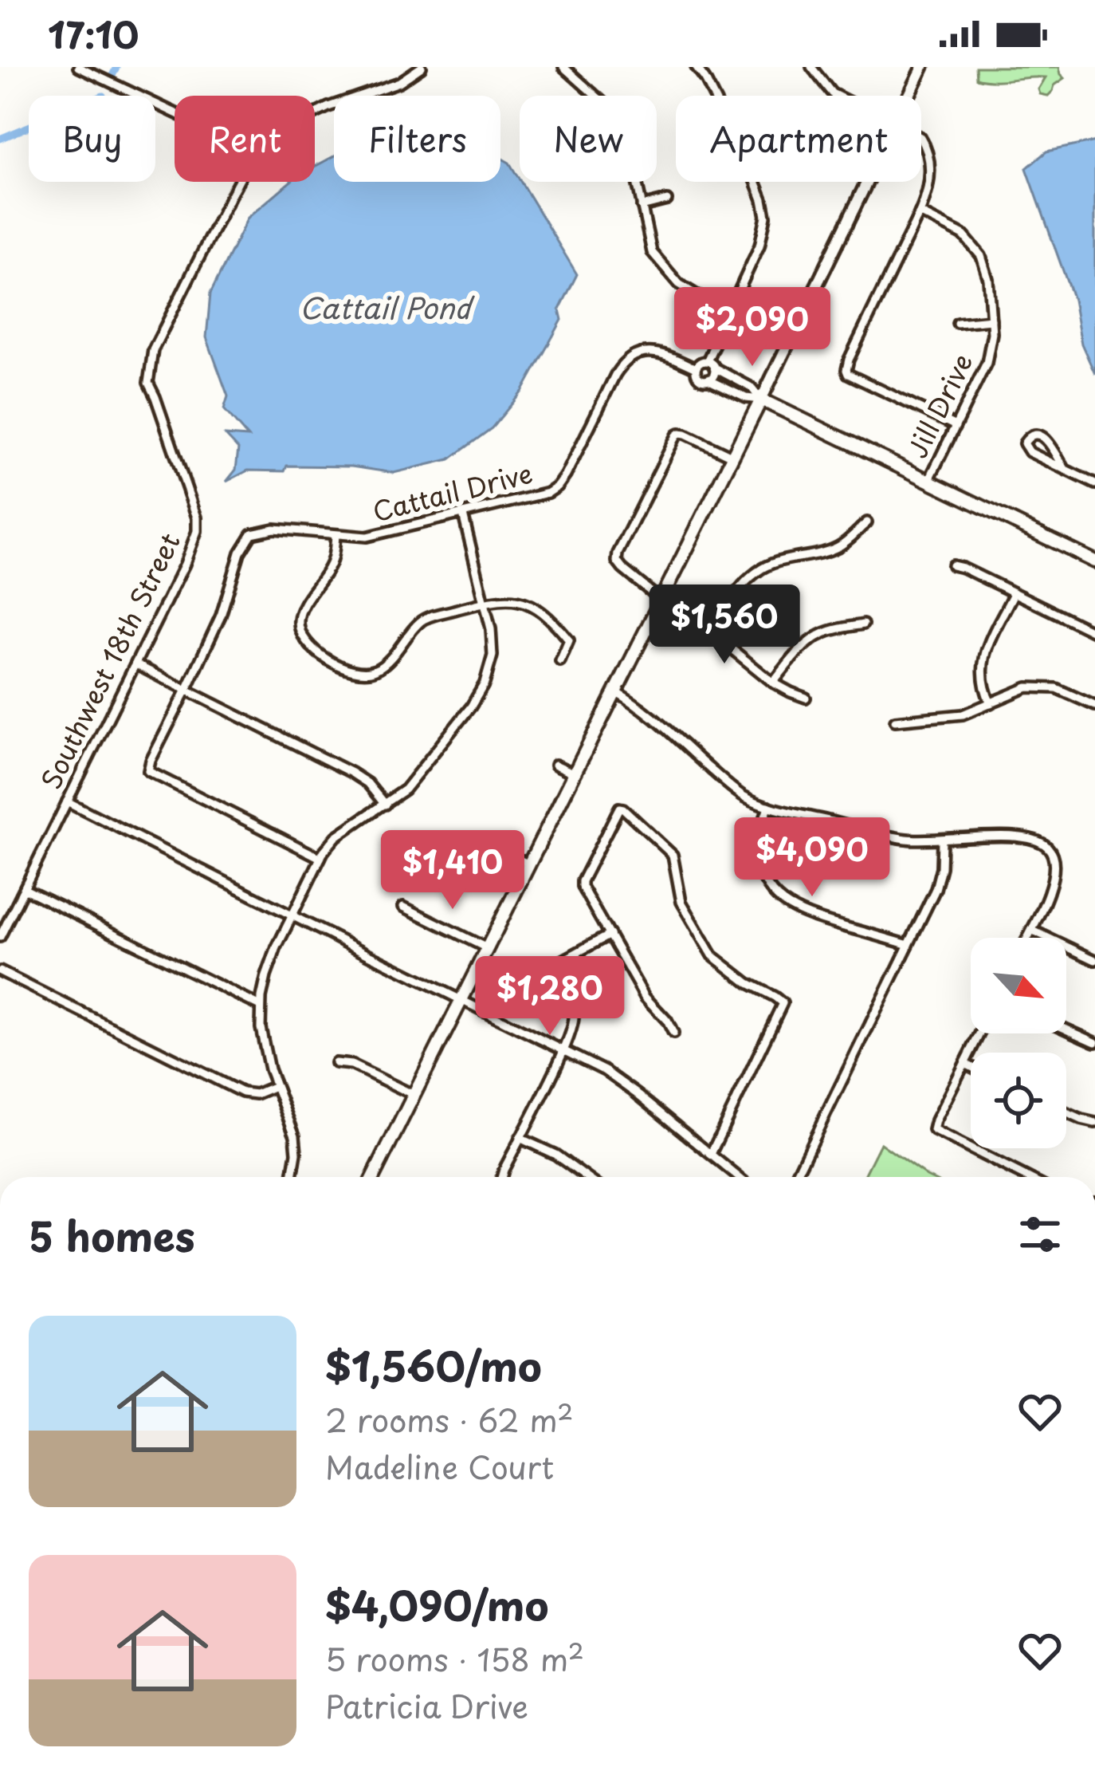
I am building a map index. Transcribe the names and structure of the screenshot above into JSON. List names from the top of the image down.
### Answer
{
  "streets": {
    "street": ["Jill Drive", "Cattail Drive", "Southwest 18th Street"]
  },
  "water": ["Cattail Pond"],
  "north": "bottom right",
  "page": {
    "status": "17:10",
    "chip": [
      "Buy",
      "Rent",
      "Filters",
      "New",
      "Apartment"
    ],
    "price": [
      "$2,090",
      "$1,560",
      "$4,090",
      "$1,410",
      "$1,280"
    ],
    "heading": "5 homes",
    "list": [
      {
        "name": "$1,560/mo",
        "note": "2 rooms · 62 m² · Madeline Court"
      },
      {
        "name": "$4,090/mo",
        "note": "5 rooms · 158 m² · Patricia Drive"
      }
    ]
  }
}
